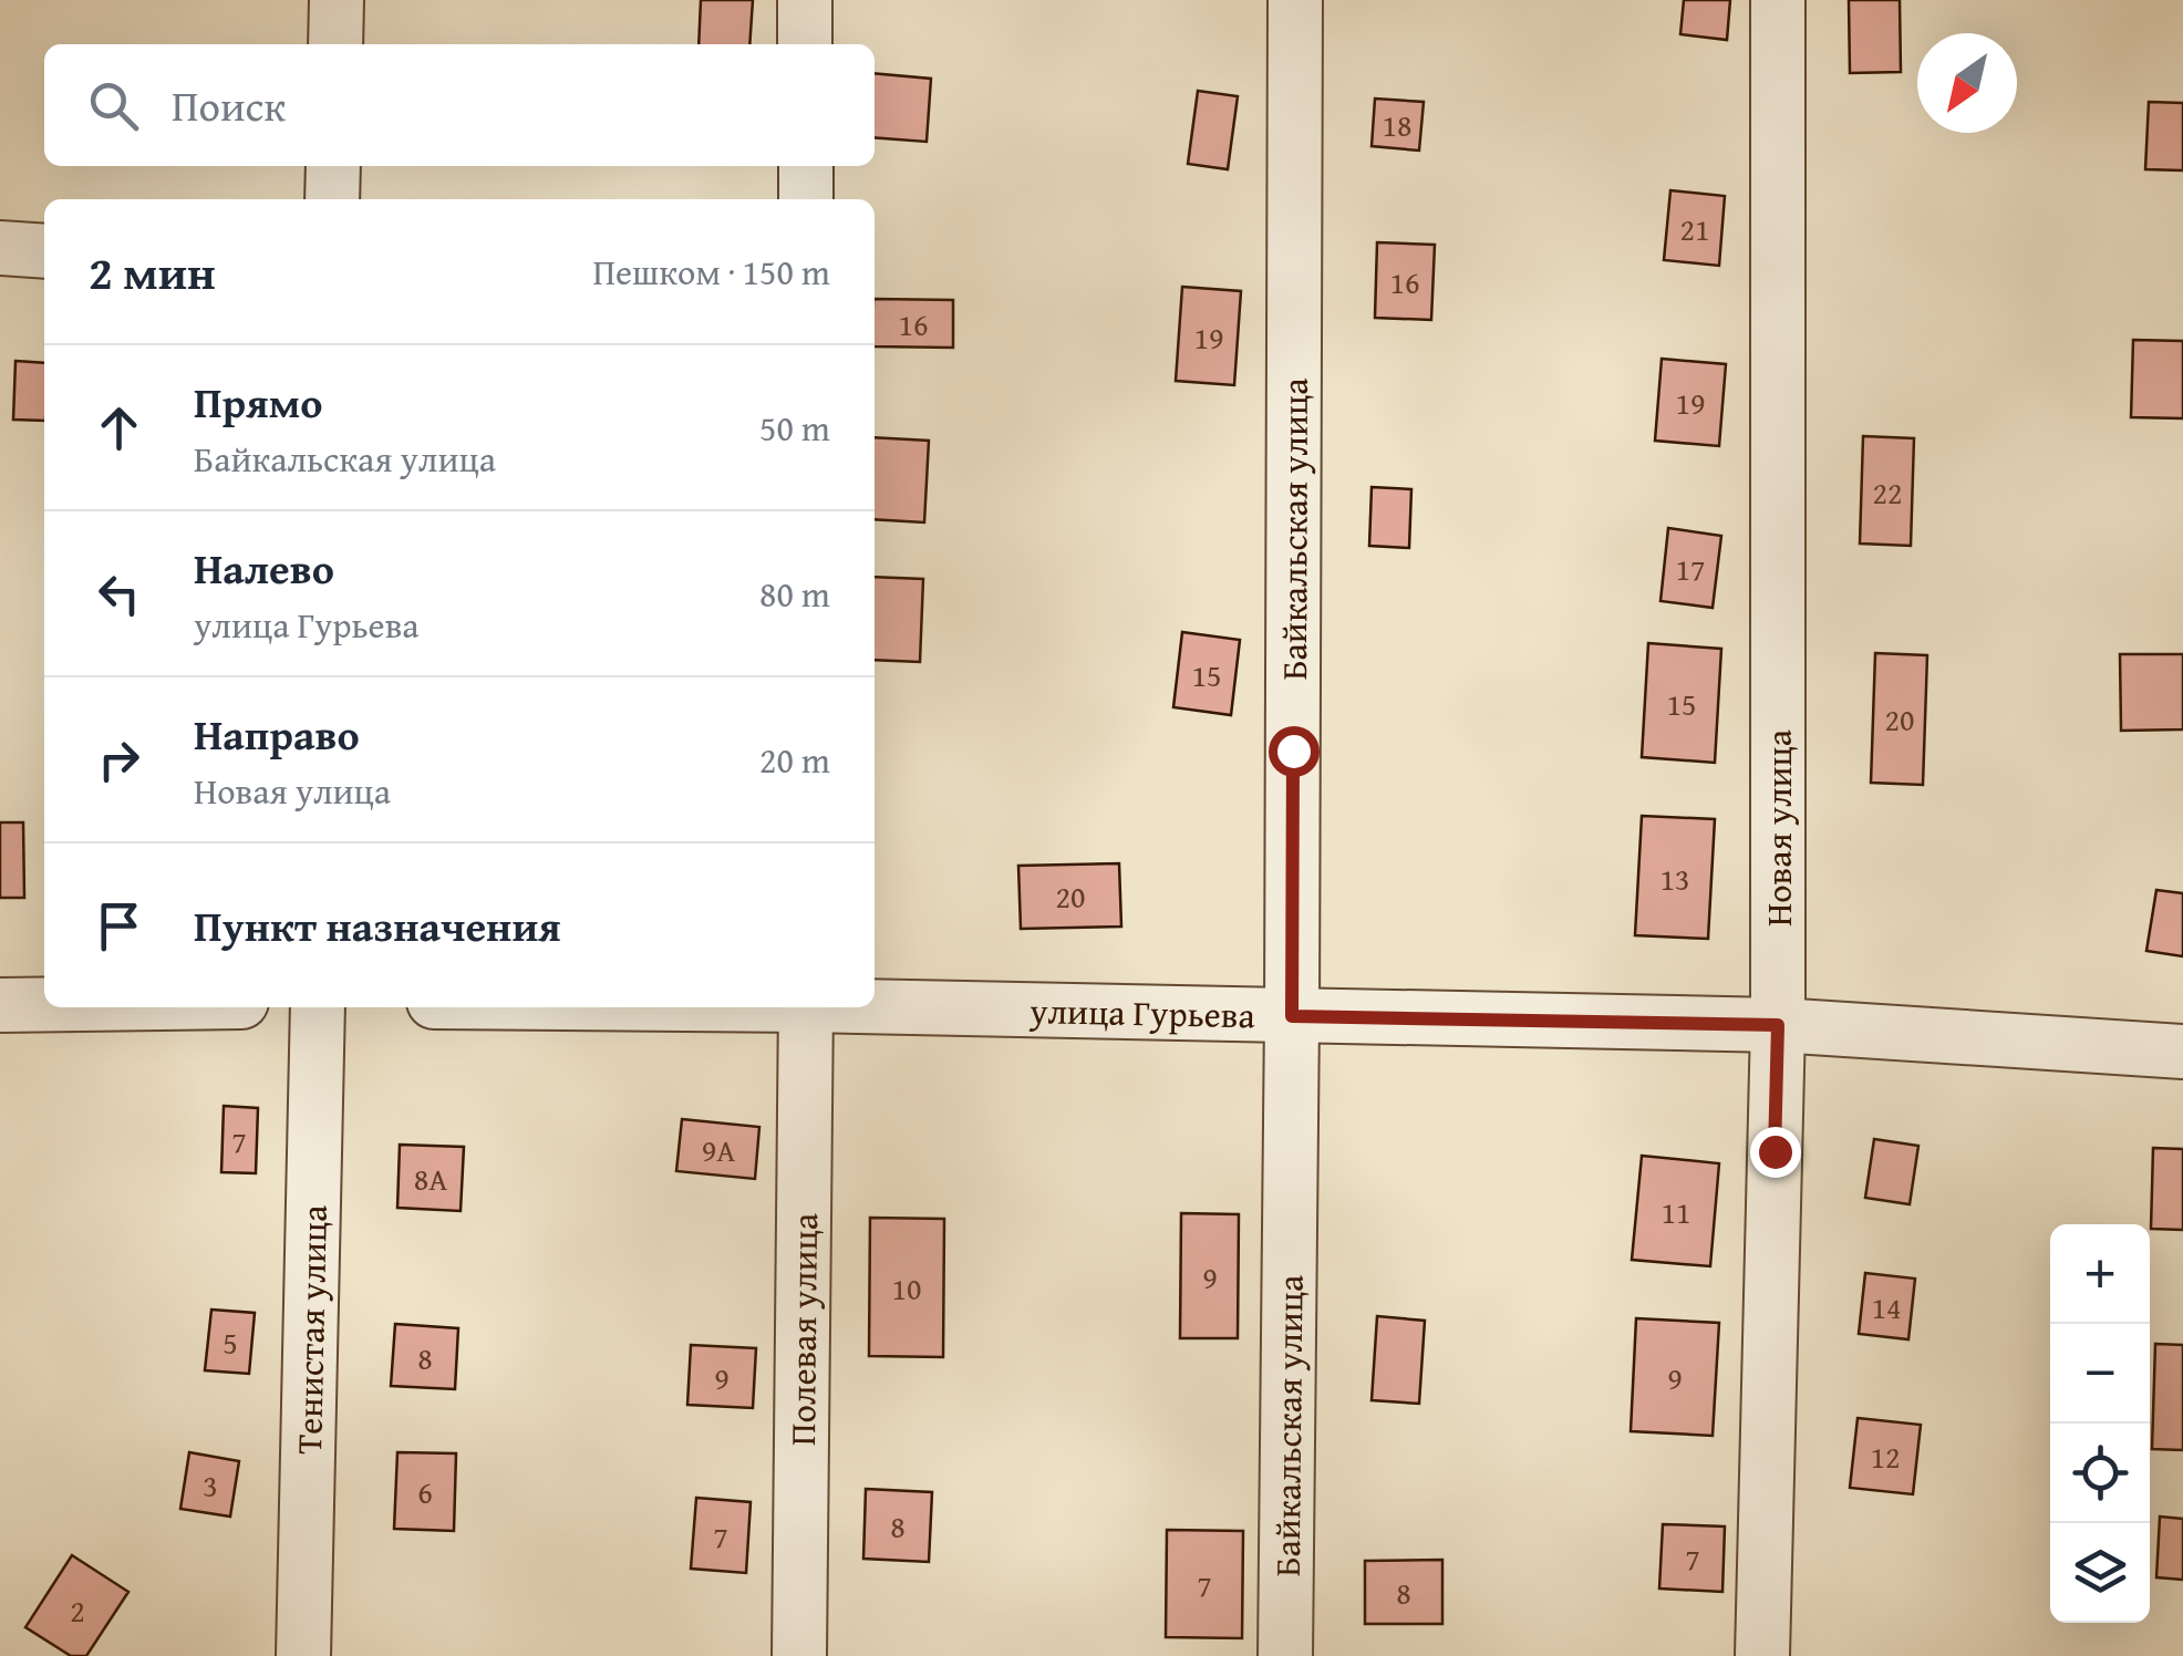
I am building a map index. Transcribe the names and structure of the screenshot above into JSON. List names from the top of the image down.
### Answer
{
  "streets": {
    "street": [
      "Байкальская улица",
      "Новая улица",
      "улица Гурьева",
      "Тенистая улица",
      "Полевая улица"
    ]
  },
  "crossings": [
    ["Байкальская улица", "улица Гурьева"],
    ["Новая улица", "улица Гурьева"]
  ],
  "house_numbers": [
    "18",
    "21",
    "16",
    "16",
    "19",
    "19",
    "22",
    "17",
    "15",
    "15",
    "20",
    "13",
    "20",
    "7",
    "9А",
    "8А",
    "11",
    "9",
    "10",
    "14",
    "5",
    "8",
    "9",
    "9",
    "12",
    "3",
    "6",
    "8",
    "7",
    "7",
    "7",
    "8",
    "2"
  ],
  "north": "bottom left",
  "page": {
    "search": "Поиск",
    "heading": ["2 мин", "Пешком · 150 m"],
    "list": [
      ["Прямо", "Байкальская улица", "50 m"],
      ["Налево", "улица Гурьева", "80 m"],
      ["Направо", "Новая улица", "20 m"],
      "Пункт назначения"
    ],
    "map_buttons": ["+", "−"]
  }
}
